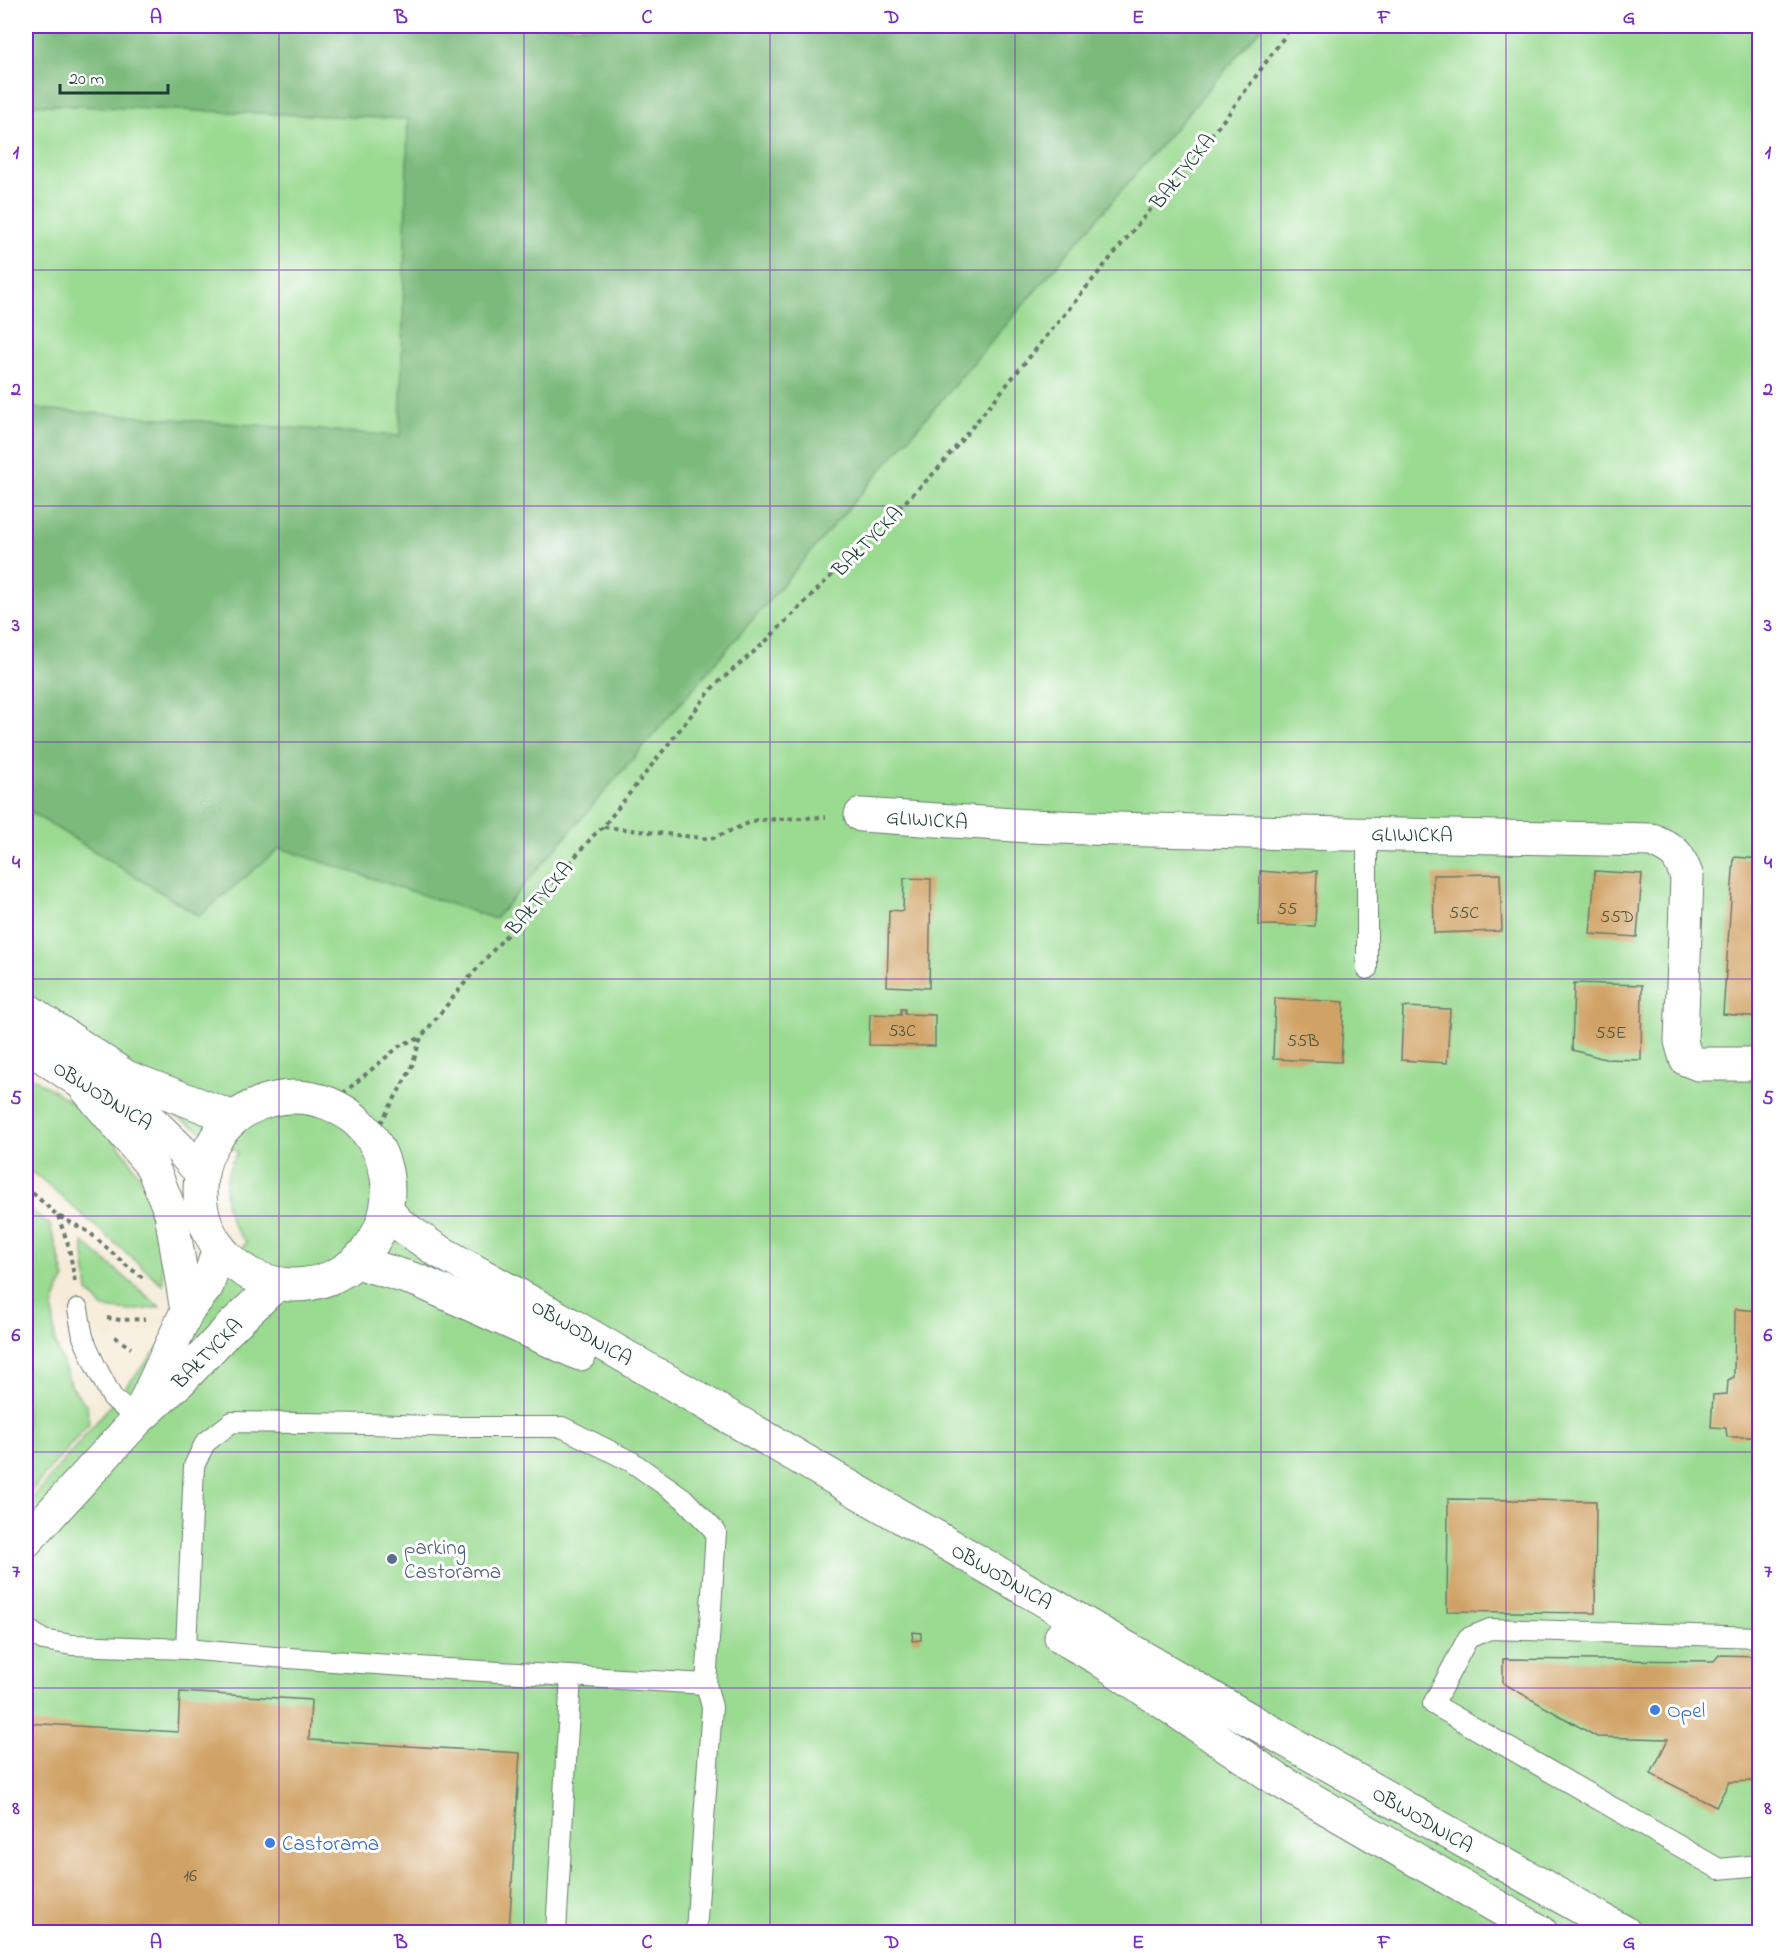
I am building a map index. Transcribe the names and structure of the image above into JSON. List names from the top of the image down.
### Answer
{
  "streets": {
    "main road": ["BAŁTYCKA", "GLIWICKA", "OBWODNICA"]
  },
  "crossings": [
    ["BAŁTYCKA", "OBWODNICA"]
  ],
  "places": ["parking Castorama", "Opel", "Castorama"],
  "house_numbers": [
    "55",
    "55C",
    "55D",
    "53C",
    "55E",
    "55B",
    "16"
  ],
  "scale_bar": "20 m",
  "grid": {
    "columns": [
      "A",
      "B",
      "C",
      "D",
      "E",
      "F",
      "G"
    ],
    "rows": [
      "1",
      "2",
      "3",
      "4",
      "5",
      "6",
      "7",
      "8"
    ]
  }
}
